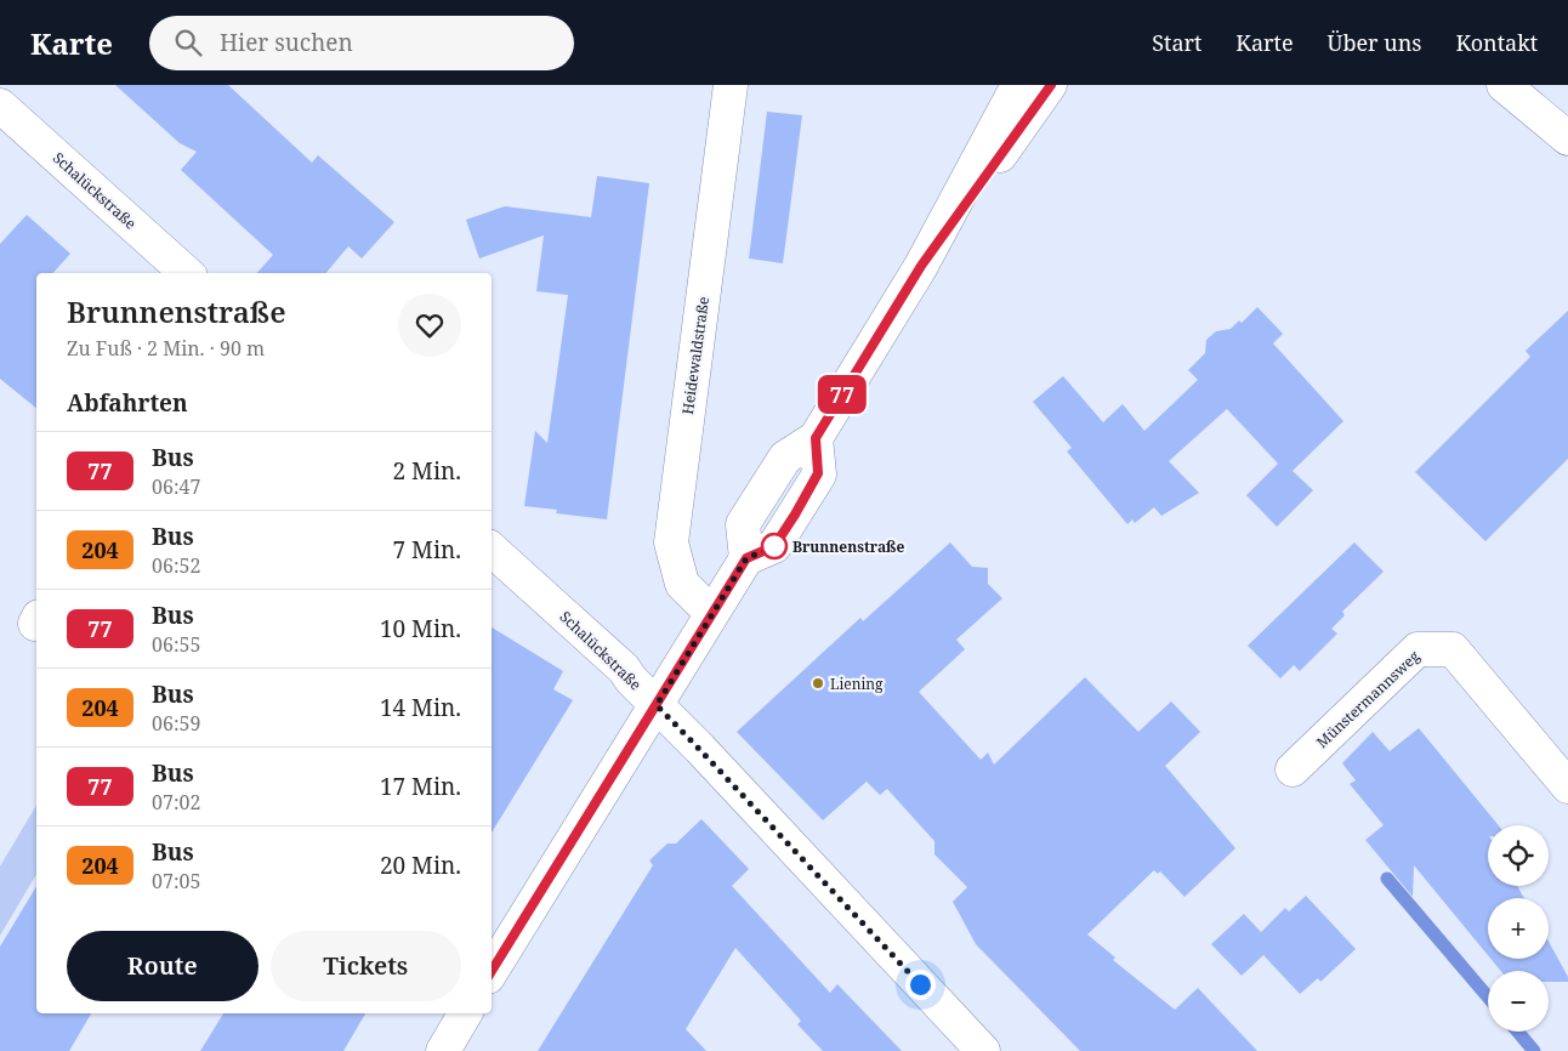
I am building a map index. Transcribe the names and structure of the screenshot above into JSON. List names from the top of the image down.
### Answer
{
  "streets": {
    "street": ["Schalückstraße", "Heidewaldstraße", "Münstermannsweg"]
  },
  "places": ["Brunnenstraße", "Liening"],
  "lines": ["bus line 77"],
  "page": {
    "header": "Karte",
    "search": "Hier suchen",
    "nav": [
      "Start",
      "Karte",
      "Über uns",
      "Kontakt"
    ],
    "on_map": "77",
    "heading": [
      ["Brunnenstraße", "Zu Fuß · 2 Min. · 90 m"],
      "Abfahrten"
    ],
    "list": [
      {
        "mark": "77",
        "name": "Bus",
        "note": "06:47",
        "value": "2 Min."
      },
      {
        "mark": "204",
        "name": "Bus",
        "note": "06:52",
        "value": "7 Min."
      },
      {
        "mark": "77",
        "name": "Bus",
        "note": "06:55",
        "value": "10 Min."
      },
      {
        "mark": "204",
        "name": "Bus",
        "note": "06:59",
        "value": "14 Min."
      },
      {
        "mark": "77",
        "name": "Bus",
        "note": "07:02",
        "value": "17 Min."
      },
      {
        "mark": "204",
        "name": "Bus",
        "note": "07:05",
        "value": "20 Min."
      }
    ],
    "map_buttons": ["+", "−"],
    "buttons": ["Route", "Tickets"]
  }
}
